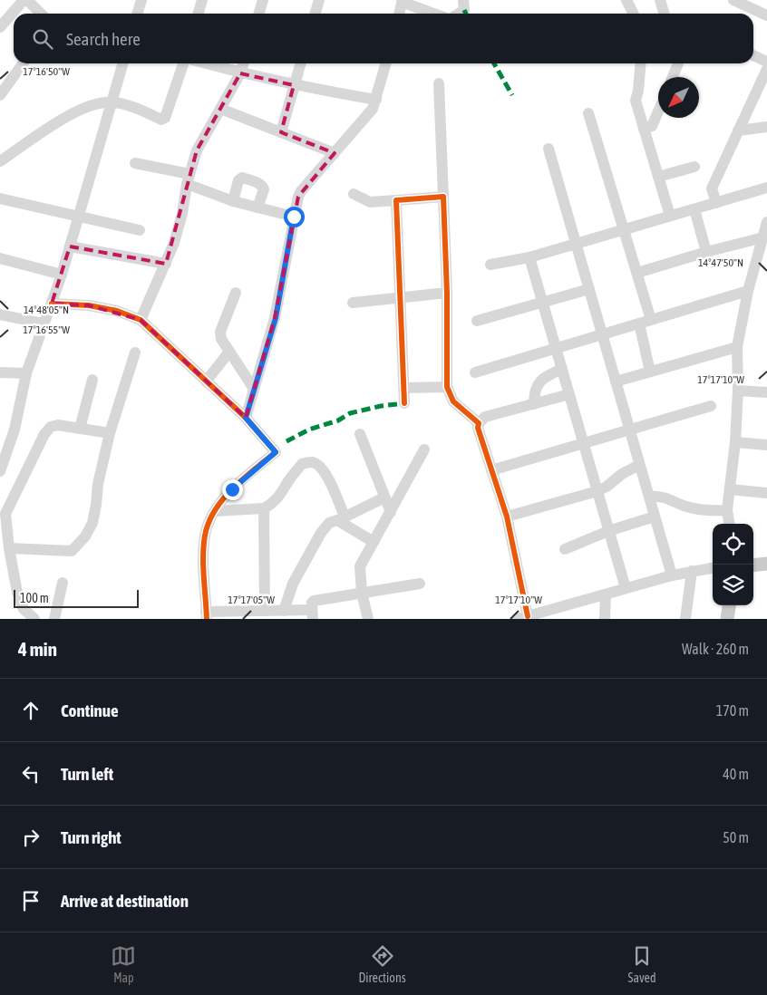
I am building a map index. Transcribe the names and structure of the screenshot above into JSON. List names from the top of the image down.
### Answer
{
  "scale_bar": "100 m",
  "north": "bottom left",
  "page": {
    "search": "Search here",
    "scale": "100 m",
    "heading": ["4 min", "Walk · 260 m"],
    "list": [
      ["Continue", "170 m"],
      ["Turn left", "40 m"],
      ["Turn right", "50 m"],
      "Arrive at destination"
    ],
    "nav": ["Map", "Directions", "Saved"]
  },
  "coordinates": [
    "17°16'50\"W",
    "14°47'50\"N",
    "14°48'05\"N",
    "17°16'55\"W",
    "17°17'10\"W",
    "17°17'05\"W"
  ]
}
